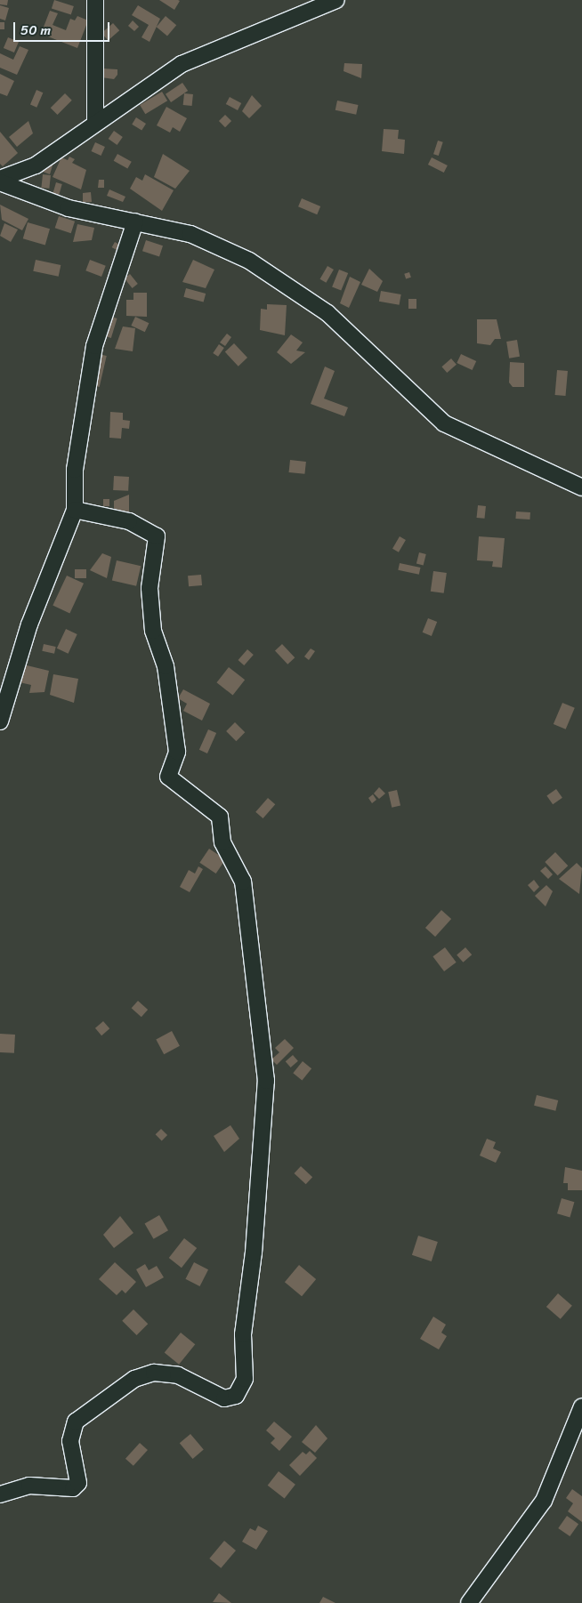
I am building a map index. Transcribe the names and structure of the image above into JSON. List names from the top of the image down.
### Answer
{
  "scale_bar": "50 m"
}
